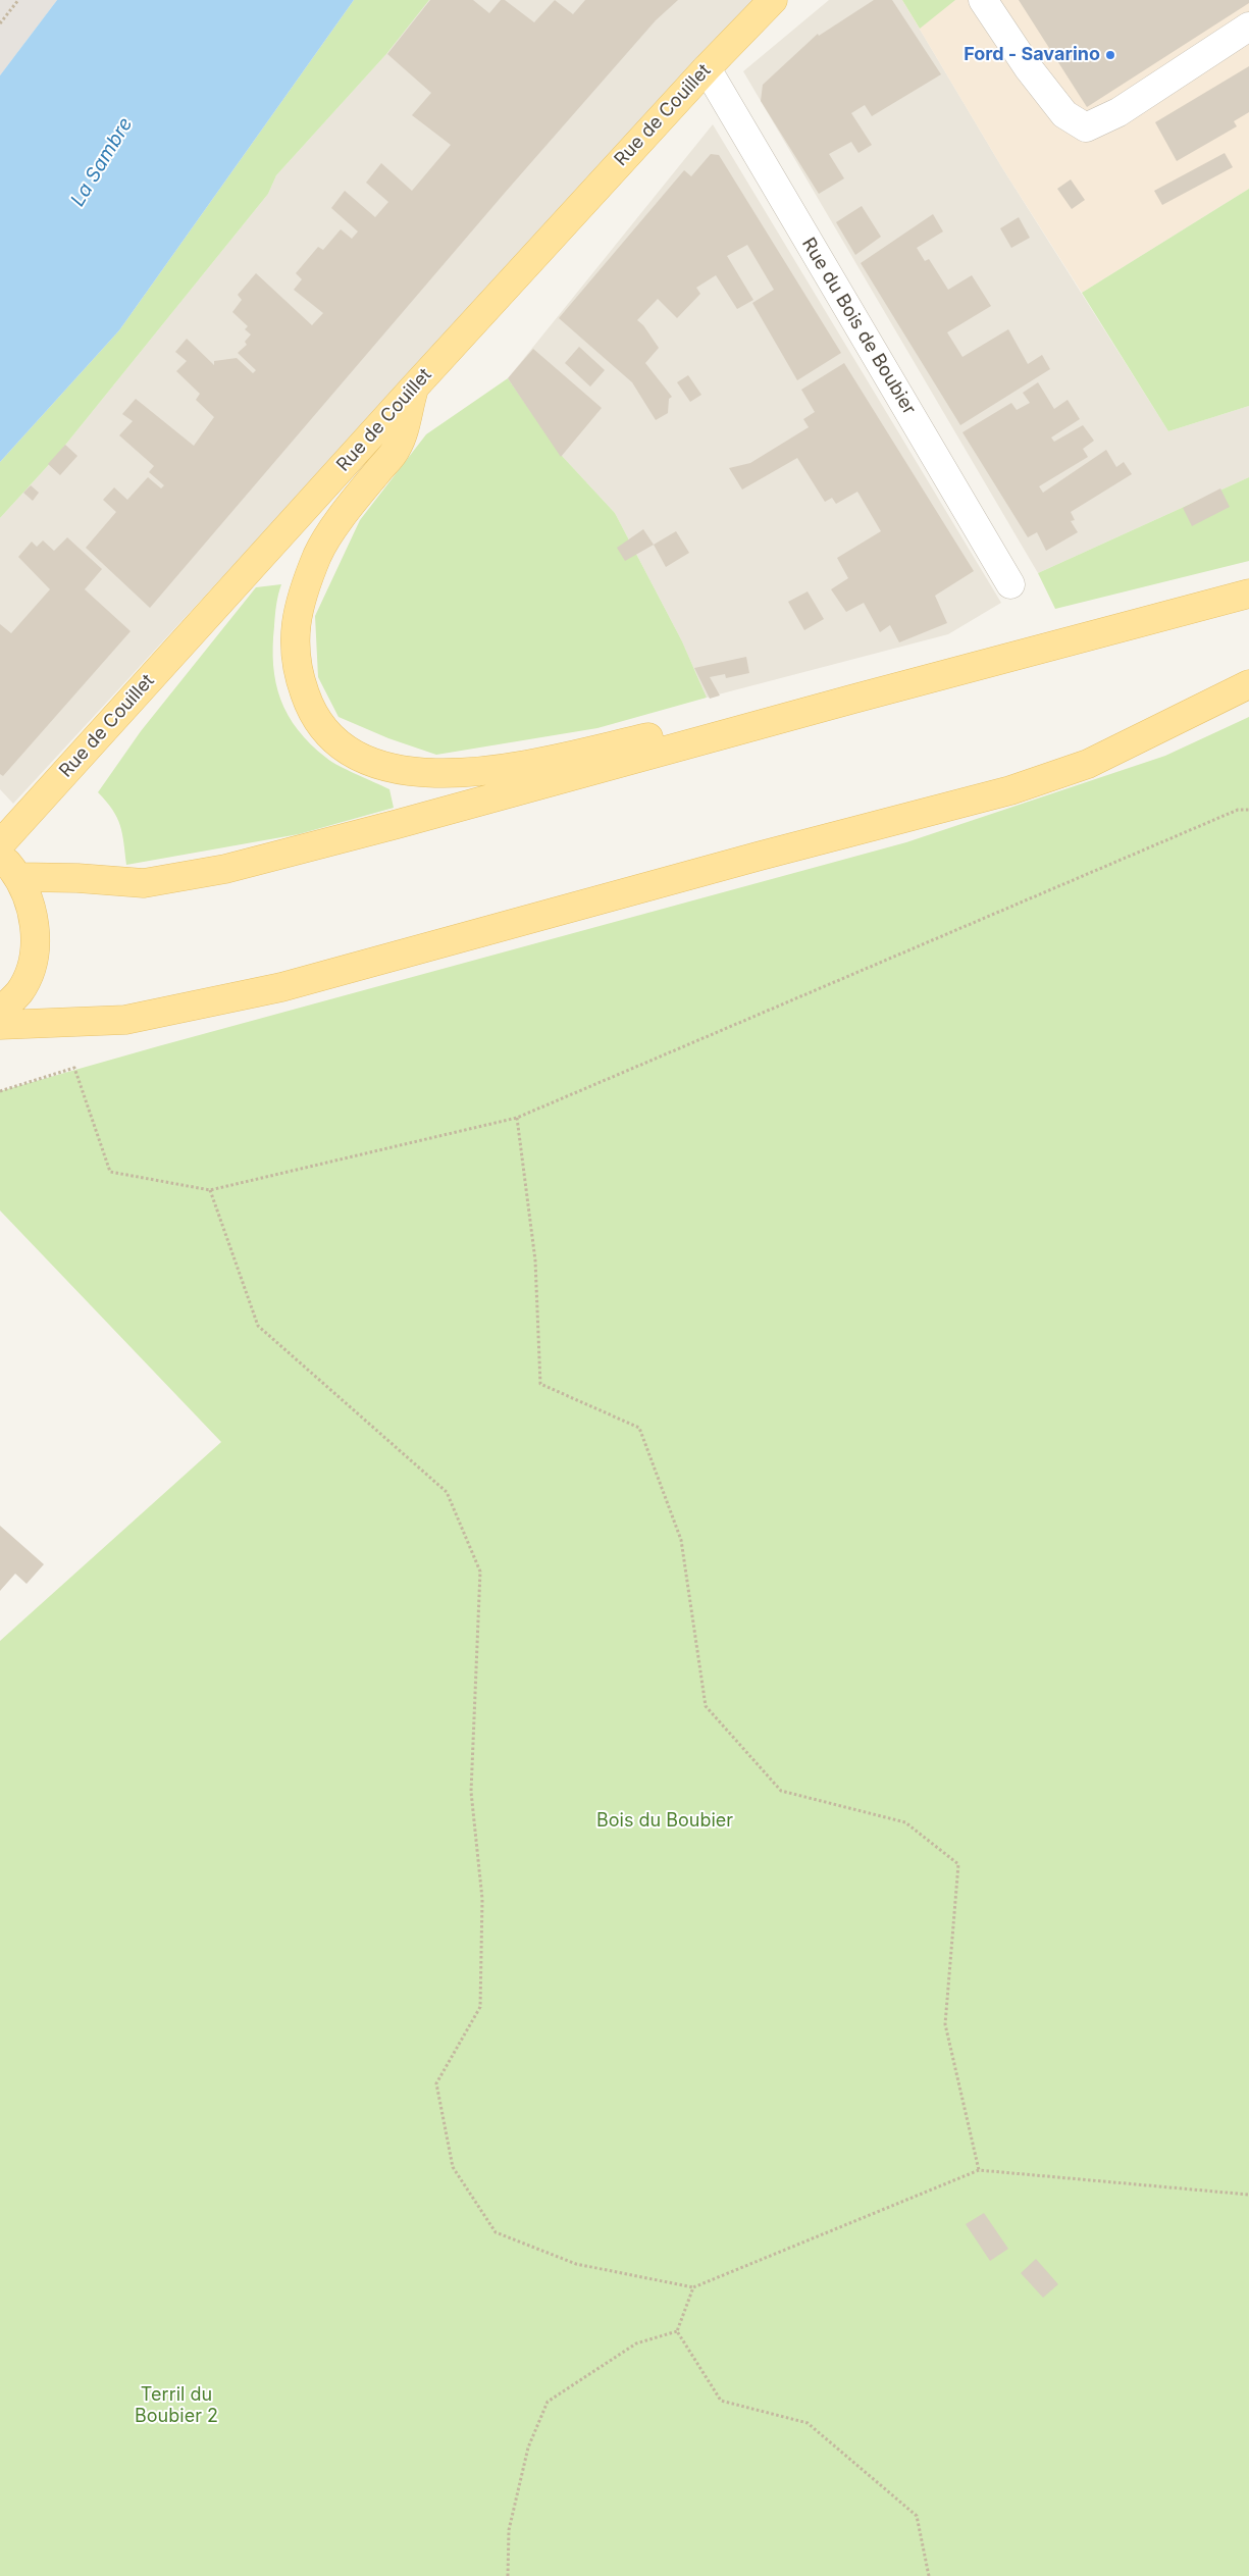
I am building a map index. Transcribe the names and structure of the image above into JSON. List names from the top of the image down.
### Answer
{
  "streets": {
    "main road": ["Rue de Couillet"],
    "street": ["Rue du Bois de Boubier"]
  },
  "crossings": [
    ["Rue de Couillet", "Rue du Bois de Boubier"]
  ],
  "water": ["La Sambre"],
  "parks": ["Bois du Boubier", "Terril du Boubier 2"],
  "places": ["Ford - Savarino"]
}
